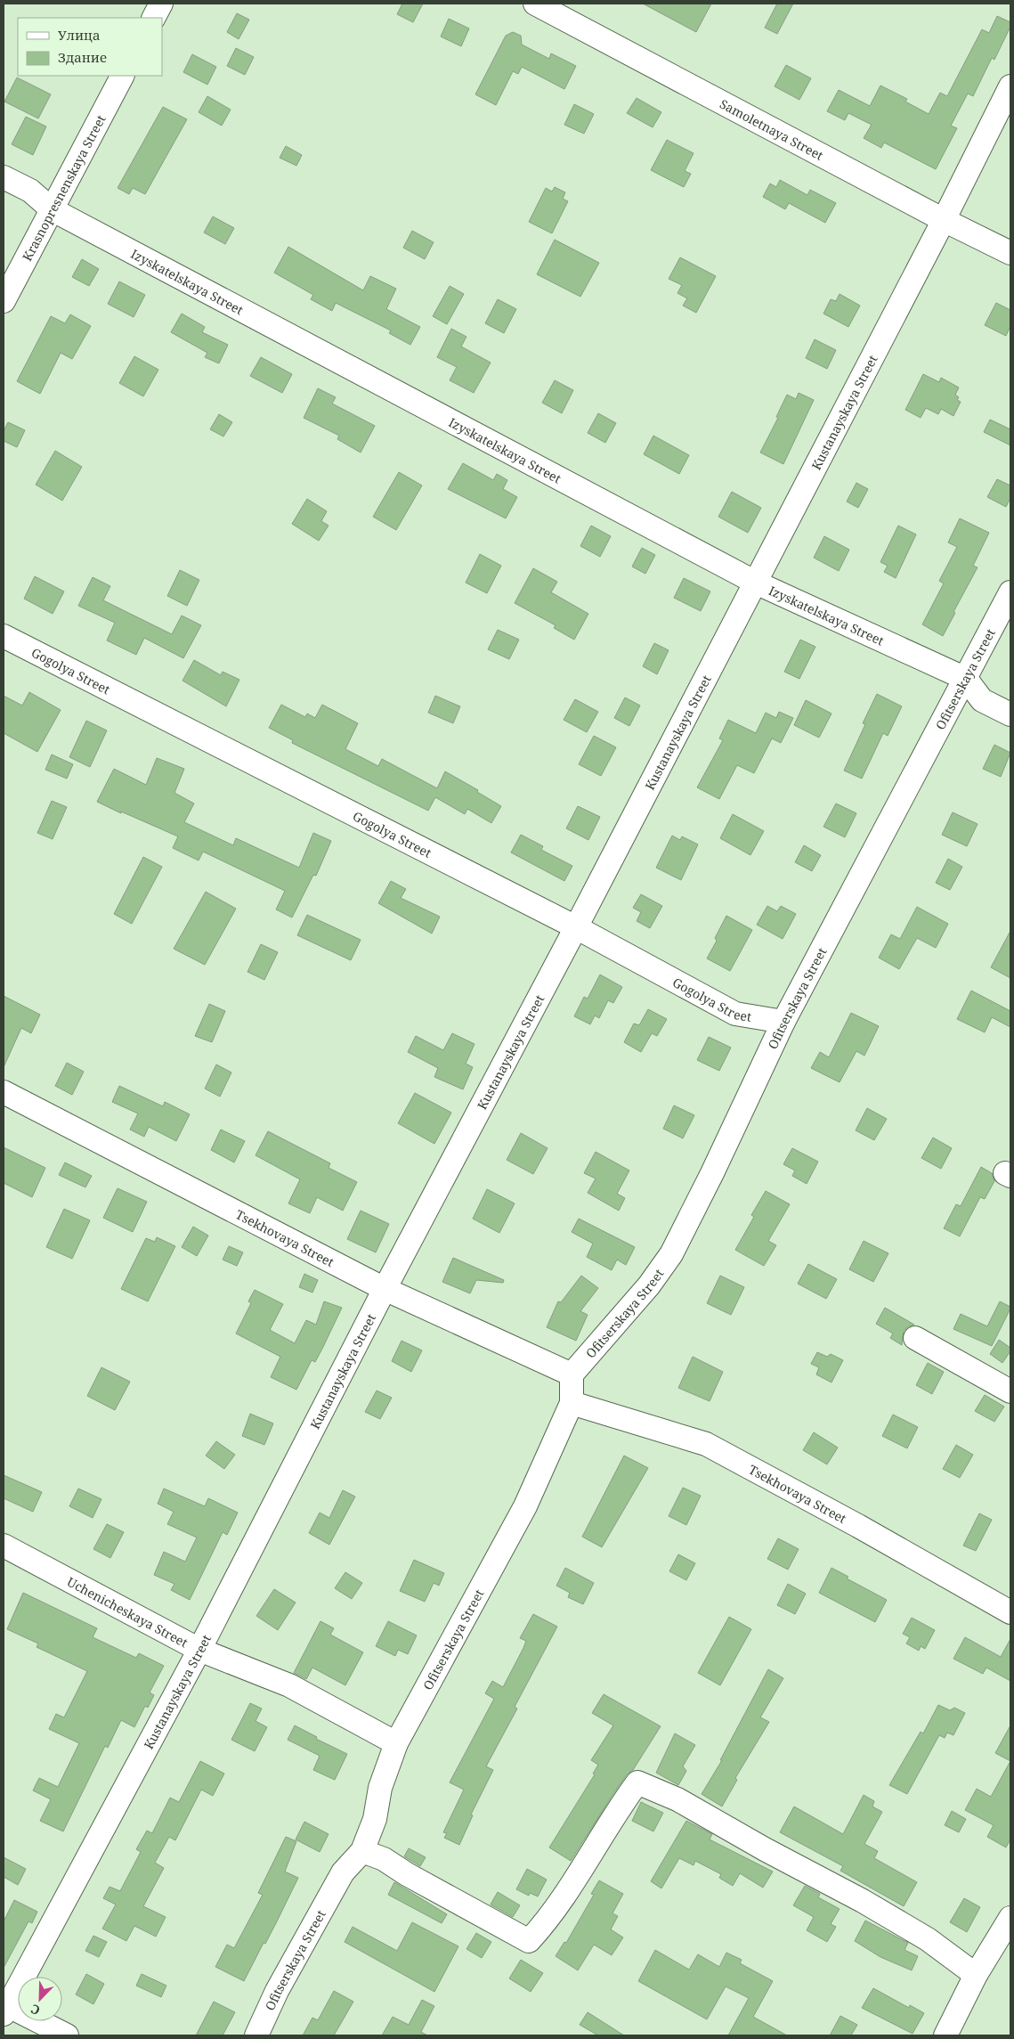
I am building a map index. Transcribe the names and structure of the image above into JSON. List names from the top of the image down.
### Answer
{
  "streets": {
    "street": [
      "Samoletnaya Street",
      "Krasnopresnenskaya Street",
      "Izyskatelskaya Street",
      "Kustanayskaya Street",
      "Gogolya Street",
      "Ofitserskaya Street",
      "Tsekhovaya Street",
      "Uchenicheskaya Street"
    ]
  },
  "crossings": [
    ["Samoletnaya Street", "Kustanayskaya Street"],
    ["Krasnopresnenskaya Street", "Izyskatelskaya Street"],
    ["Izyskatelskaya Street", "Kustanayskaya Street"],
    ["Izyskatelskaya Street", "Ofitserskaya Street"],
    ["Kustanayskaya Street", "Gogolya Street"],
    ["Kustanayskaya Street", "Tsekhovaya Street"],
    ["Kustanayskaya Street", "Uchenicheskaya Street"],
    ["Gogolya Street", "Ofitserskaya Street"],
    ["Ofitserskaya Street", "Tsekhovaya Street"],
    ["Ofitserskaya Street", "Uchenicheskaya Street"]
  ],
  "legend": ["Улица", "Здание"],
  "north": "bottom left"
}
